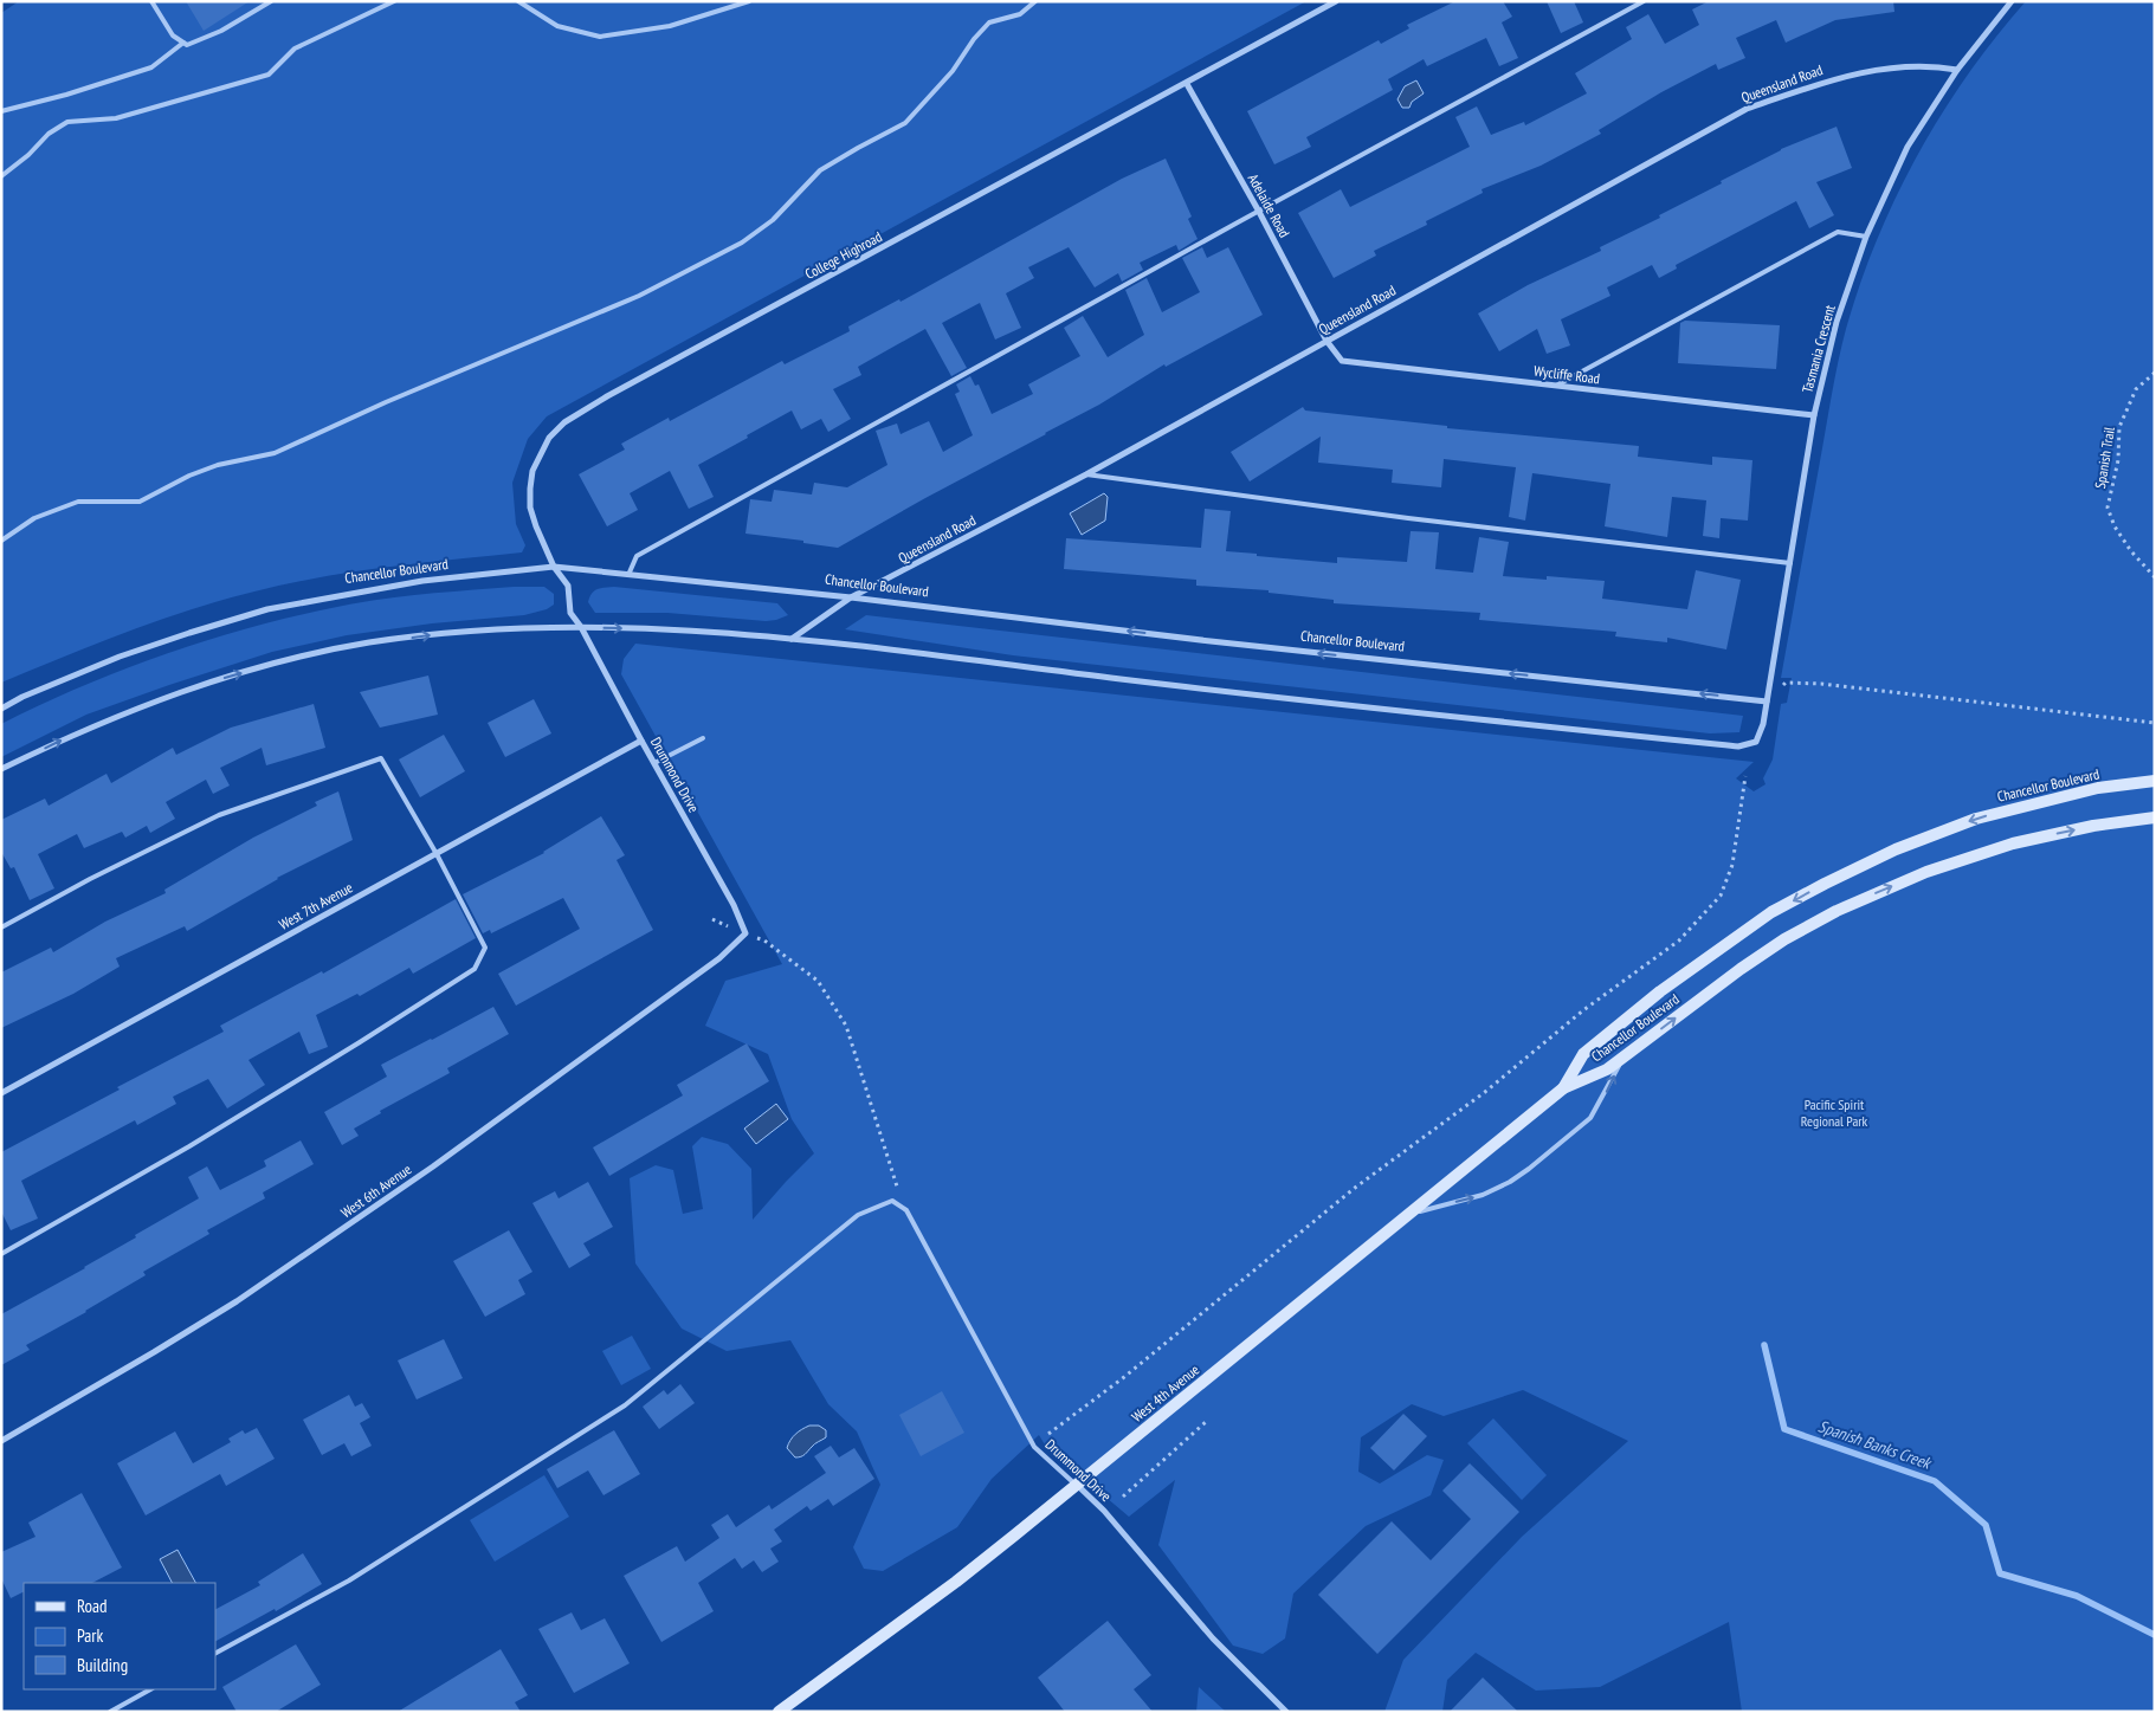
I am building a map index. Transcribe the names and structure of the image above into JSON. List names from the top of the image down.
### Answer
{
  "streets": {
    "main road": ["Chancellor Boulevard", "West 4th Avenue"],
    "street": [
      "Queensland Road",
      "Adelaide Road",
      "College Highroad",
      "Tasmania Crescent",
      "Wycliffe Road",
      "Drummond Drive",
      "West 7th Avenue",
      "West 6th Avenue"
    ],
    "path": ["Spanish Trail"]
  },
  "crossings": [
    ["Queensland Road", "Adelaide Road"],
    ["Queensland Road", "Tasmania Crescent"],
    ["Queensland Road", "Wycliffe Road"],
    ["Queensland Road", "Chancellor Boulevard"],
    ["Adelaide Road", "College Highroad"],
    ["Adelaide Road", "Wycliffe Road"],
    ["College Highroad", "Chancellor Boulevard"],
    ["College Highroad", "Drummond Drive"],
    ["Tasmania Crescent", "Wycliffe Road"],
    ["Tasmania Crescent", "Chancellor Boulevard"],
    ["Chancellor Boulevard", "West 4th Avenue"],
    ["Drummond Drive", "West 7th Avenue"],
    ["Drummond Drive", "West 6th Avenue"],
    ["Drummond Drive", "West 4th Avenue"]
  ],
  "water": ["Spanish Banks Creek"],
  "parks": ["Pacific Spirit Regional Park"],
  "legend": ["Road", "Park", "Building"]
}
